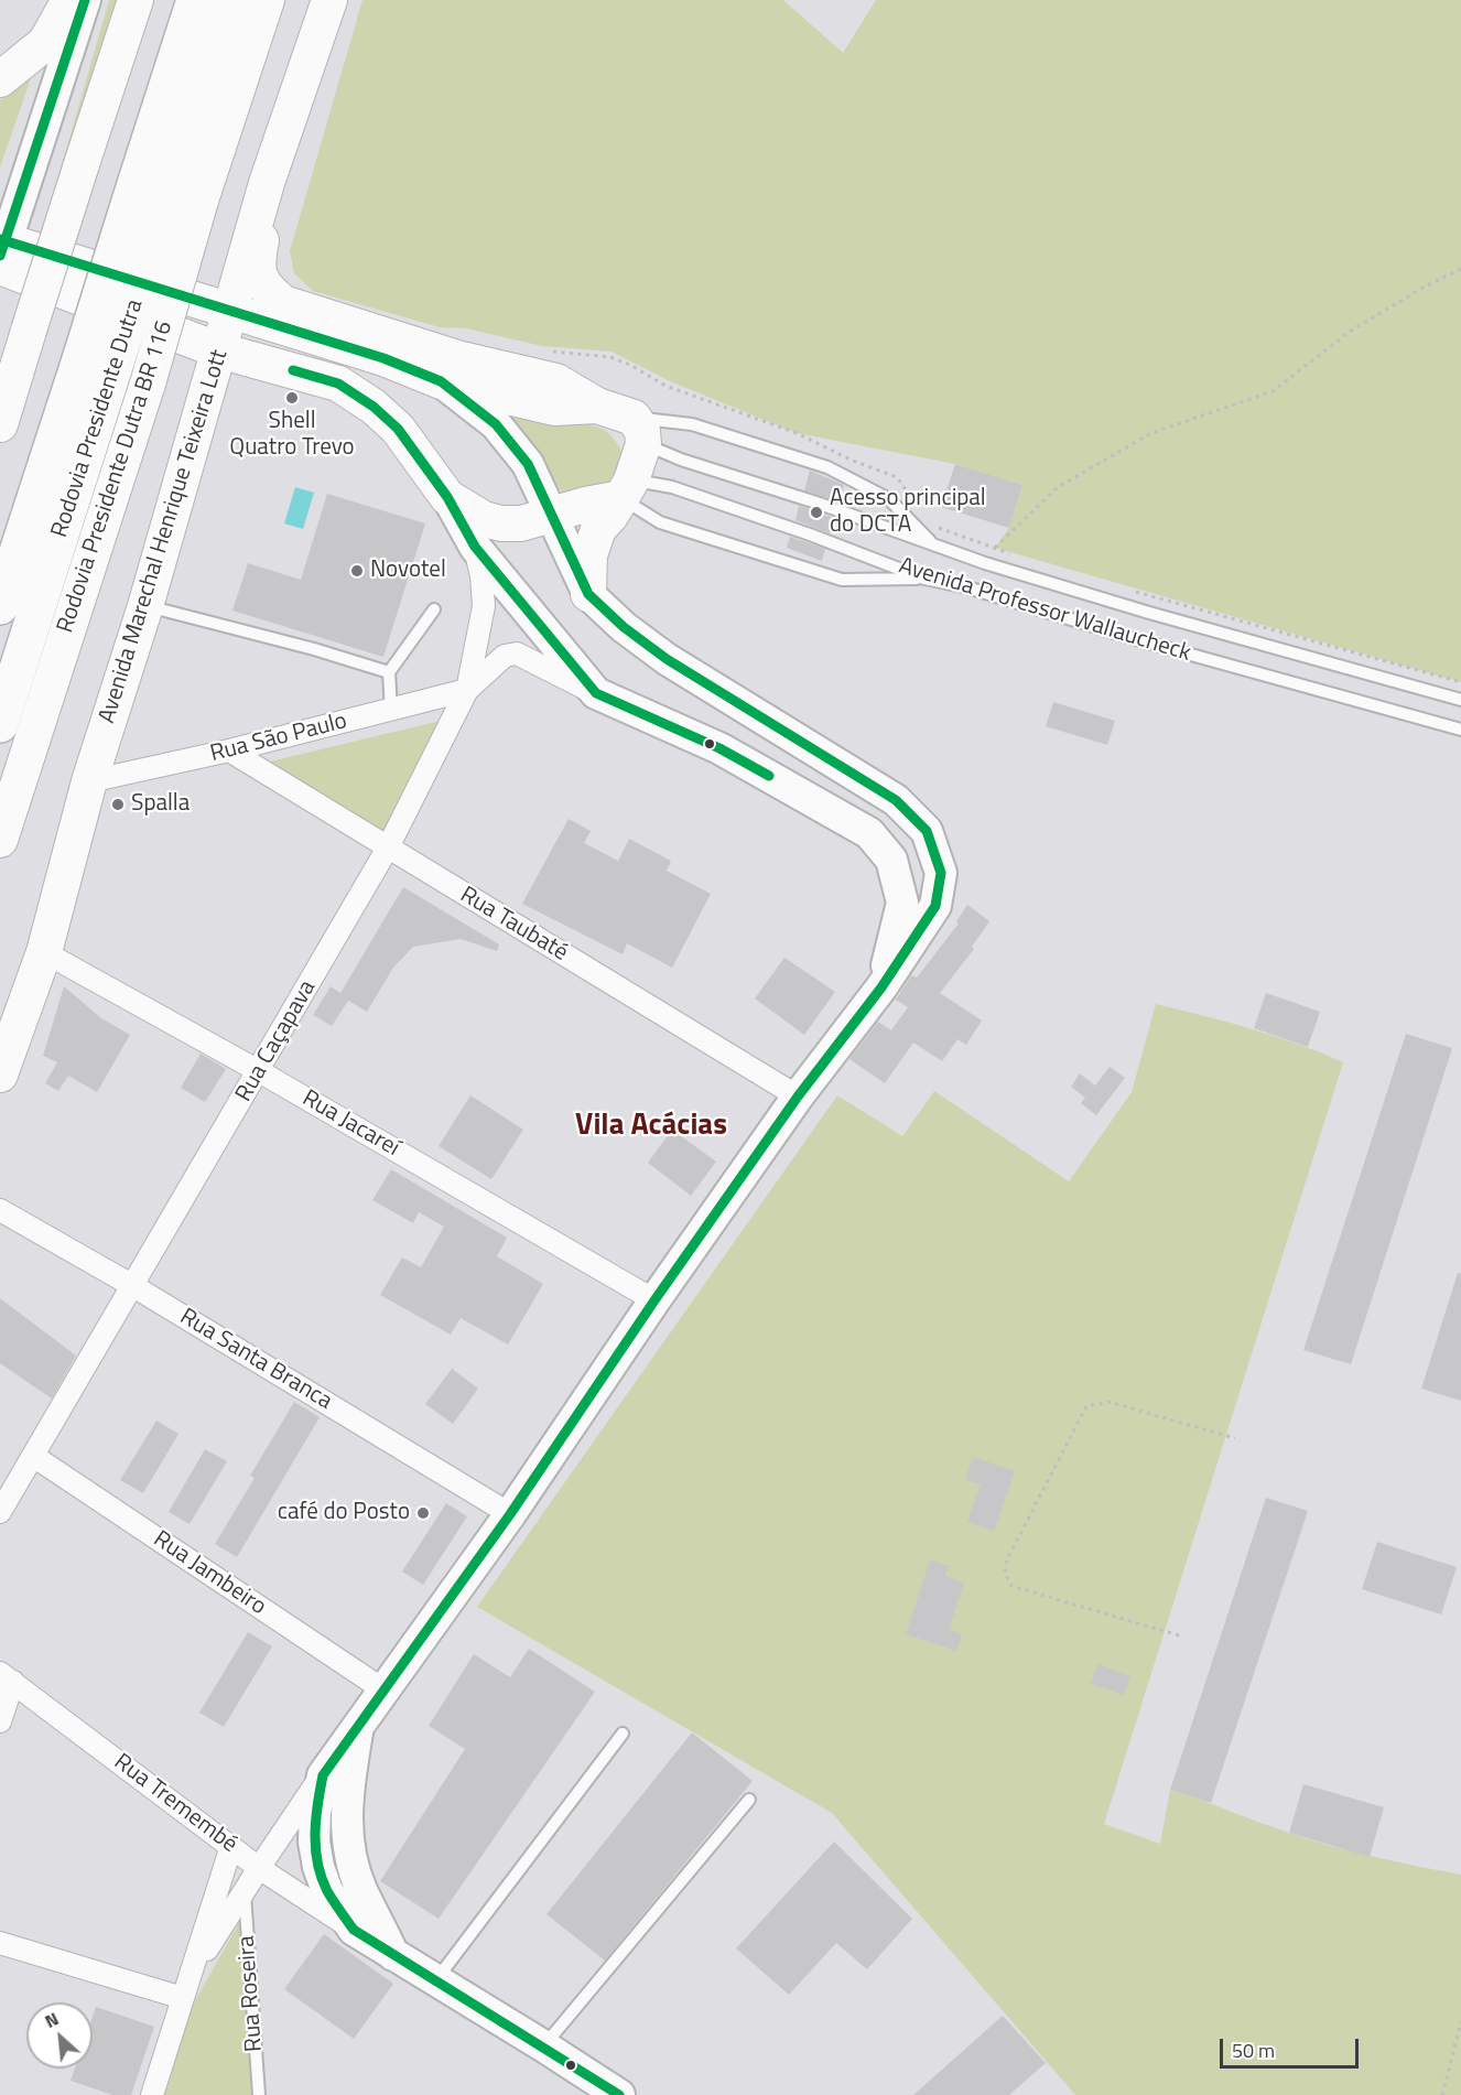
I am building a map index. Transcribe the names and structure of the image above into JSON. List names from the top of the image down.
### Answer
{
  "streets": {
    "highway": ["Rodovia Presidente Dutra"],
    "main road": ["Rodovia Presidente Dutra BR 116", "Avenida Marechal Henrique Teixeira Lott"],
    "street": [
      "Rua São Paulo",
      "Rua Taubaté",
      "Rua Caçapava",
      "Rua Jacareí",
      "Rua Santa Branca",
      "Rua Jambeiro",
      "Rua Tremembé"
    ],
    "lane": ["Avenida Professor Wallaucheck", "Rua Roseira"]
  },
  "crossings": [
    ["Rodovia Presidente Dutra", "Rodovia Presidente Dutra BR 116"],
    ["Avenida Marechal Henrique Teixeira Lott", "Rua São Paulo"],
    ["Avenida Marechal Henrique Teixeira Lott", "Rua Jacareí"],
    ["Rua São Paulo", "Rua Taubaté"],
    ["Rua São Paulo", "Rua Caçapava"],
    ["Rua Taubaté", "Rua Caçapava"],
    ["Rua Caçapava", "Rua Jacareí"],
    ["Rua Caçapava", "Rua Santa Branca"],
    ["Rua Caçapava", "Rua Jambeiro"]
  ],
  "districts": ["Vila Acácias"],
  "places": [
    "Shell Quatro Trevo",
    "Acesso principal do DCTA",
    "Novotel",
    "Spalla",
    "café do Posto"
  ],
  "scale_bar": "50 m",
  "north": "top left"
}
